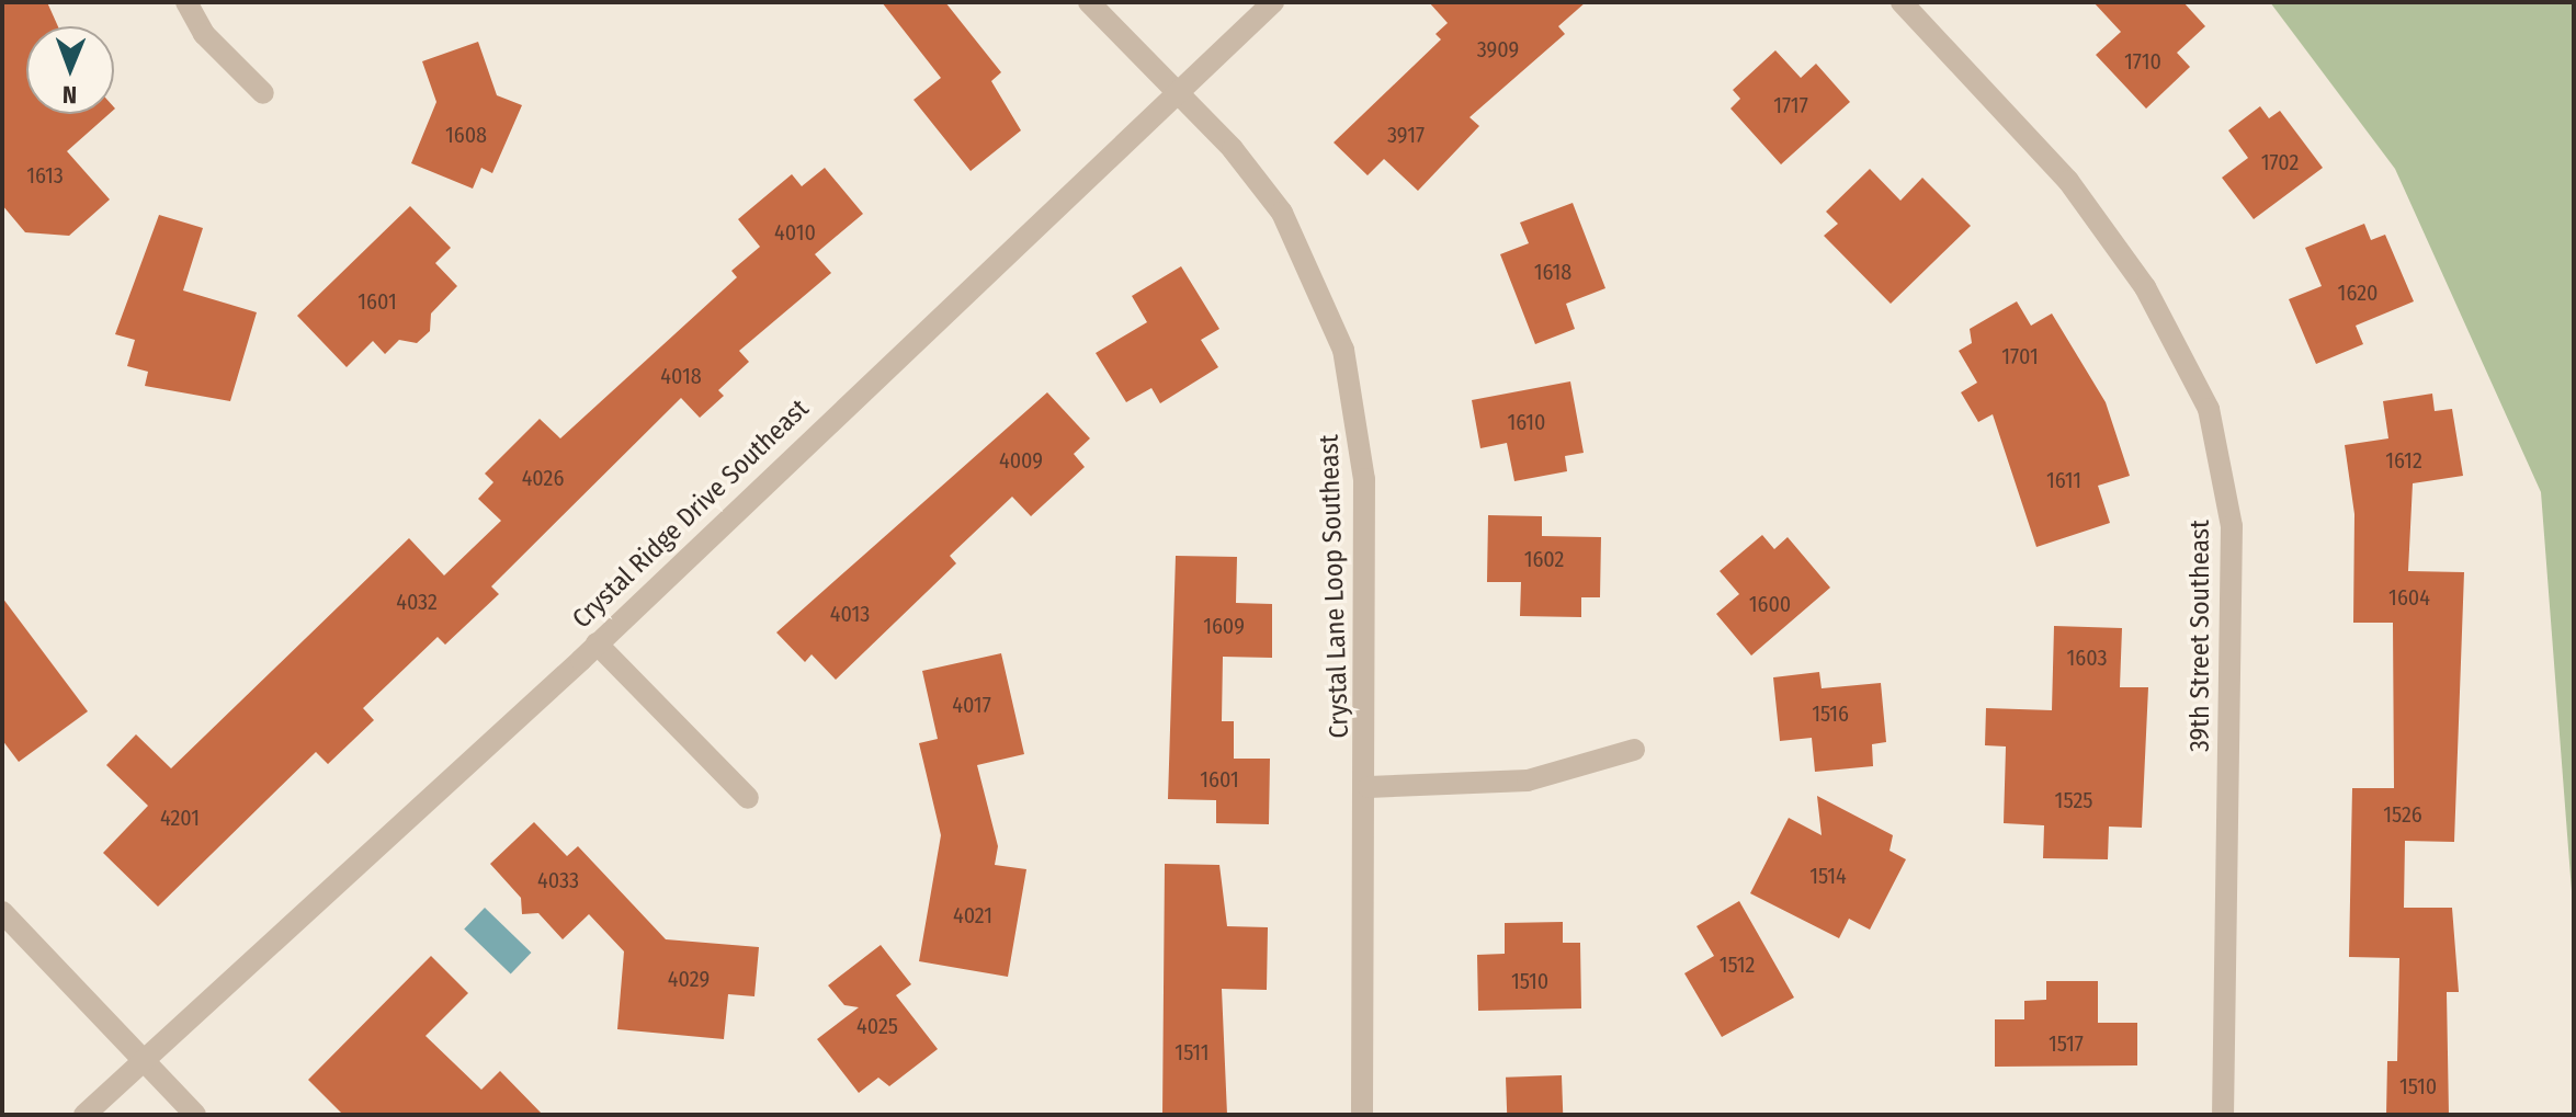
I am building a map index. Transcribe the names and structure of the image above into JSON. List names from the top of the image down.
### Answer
{
  "streets": {
    "street": ["Crystal Ridge Drive Southeast", "Crystal Lane Loop Southeast", "39th Street Southeast"]
  },
  "crossings": [
    ["Crystal Ridge Drive Southeast", "Crystal Lane Loop Southeast"]
  ],
  "house_numbers": [
    "3909",
    "1710",
    "1717",
    "1608",
    "3917",
    "1702",
    "1613",
    "4010",
    "1618",
    "1620",
    "1601",
    "1701",
    "4018",
    "1610",
    "4009",
    "1612",
    "4026",
    "1611",
    "1602",
    "1604",
    "4032",
    "1600",
    "4013",
    "1609",
    "1603",
    "4017",
    "1516",
    "1601",
    "1525",
    "1526",
    "4201",
    "1514",
    "4033",
    "4021",
    "1512",
    "4029",
    "1510",
    "4025",
    "1517",
    "1511",
    "1510"
  ],
  "north": "bottom"
}
